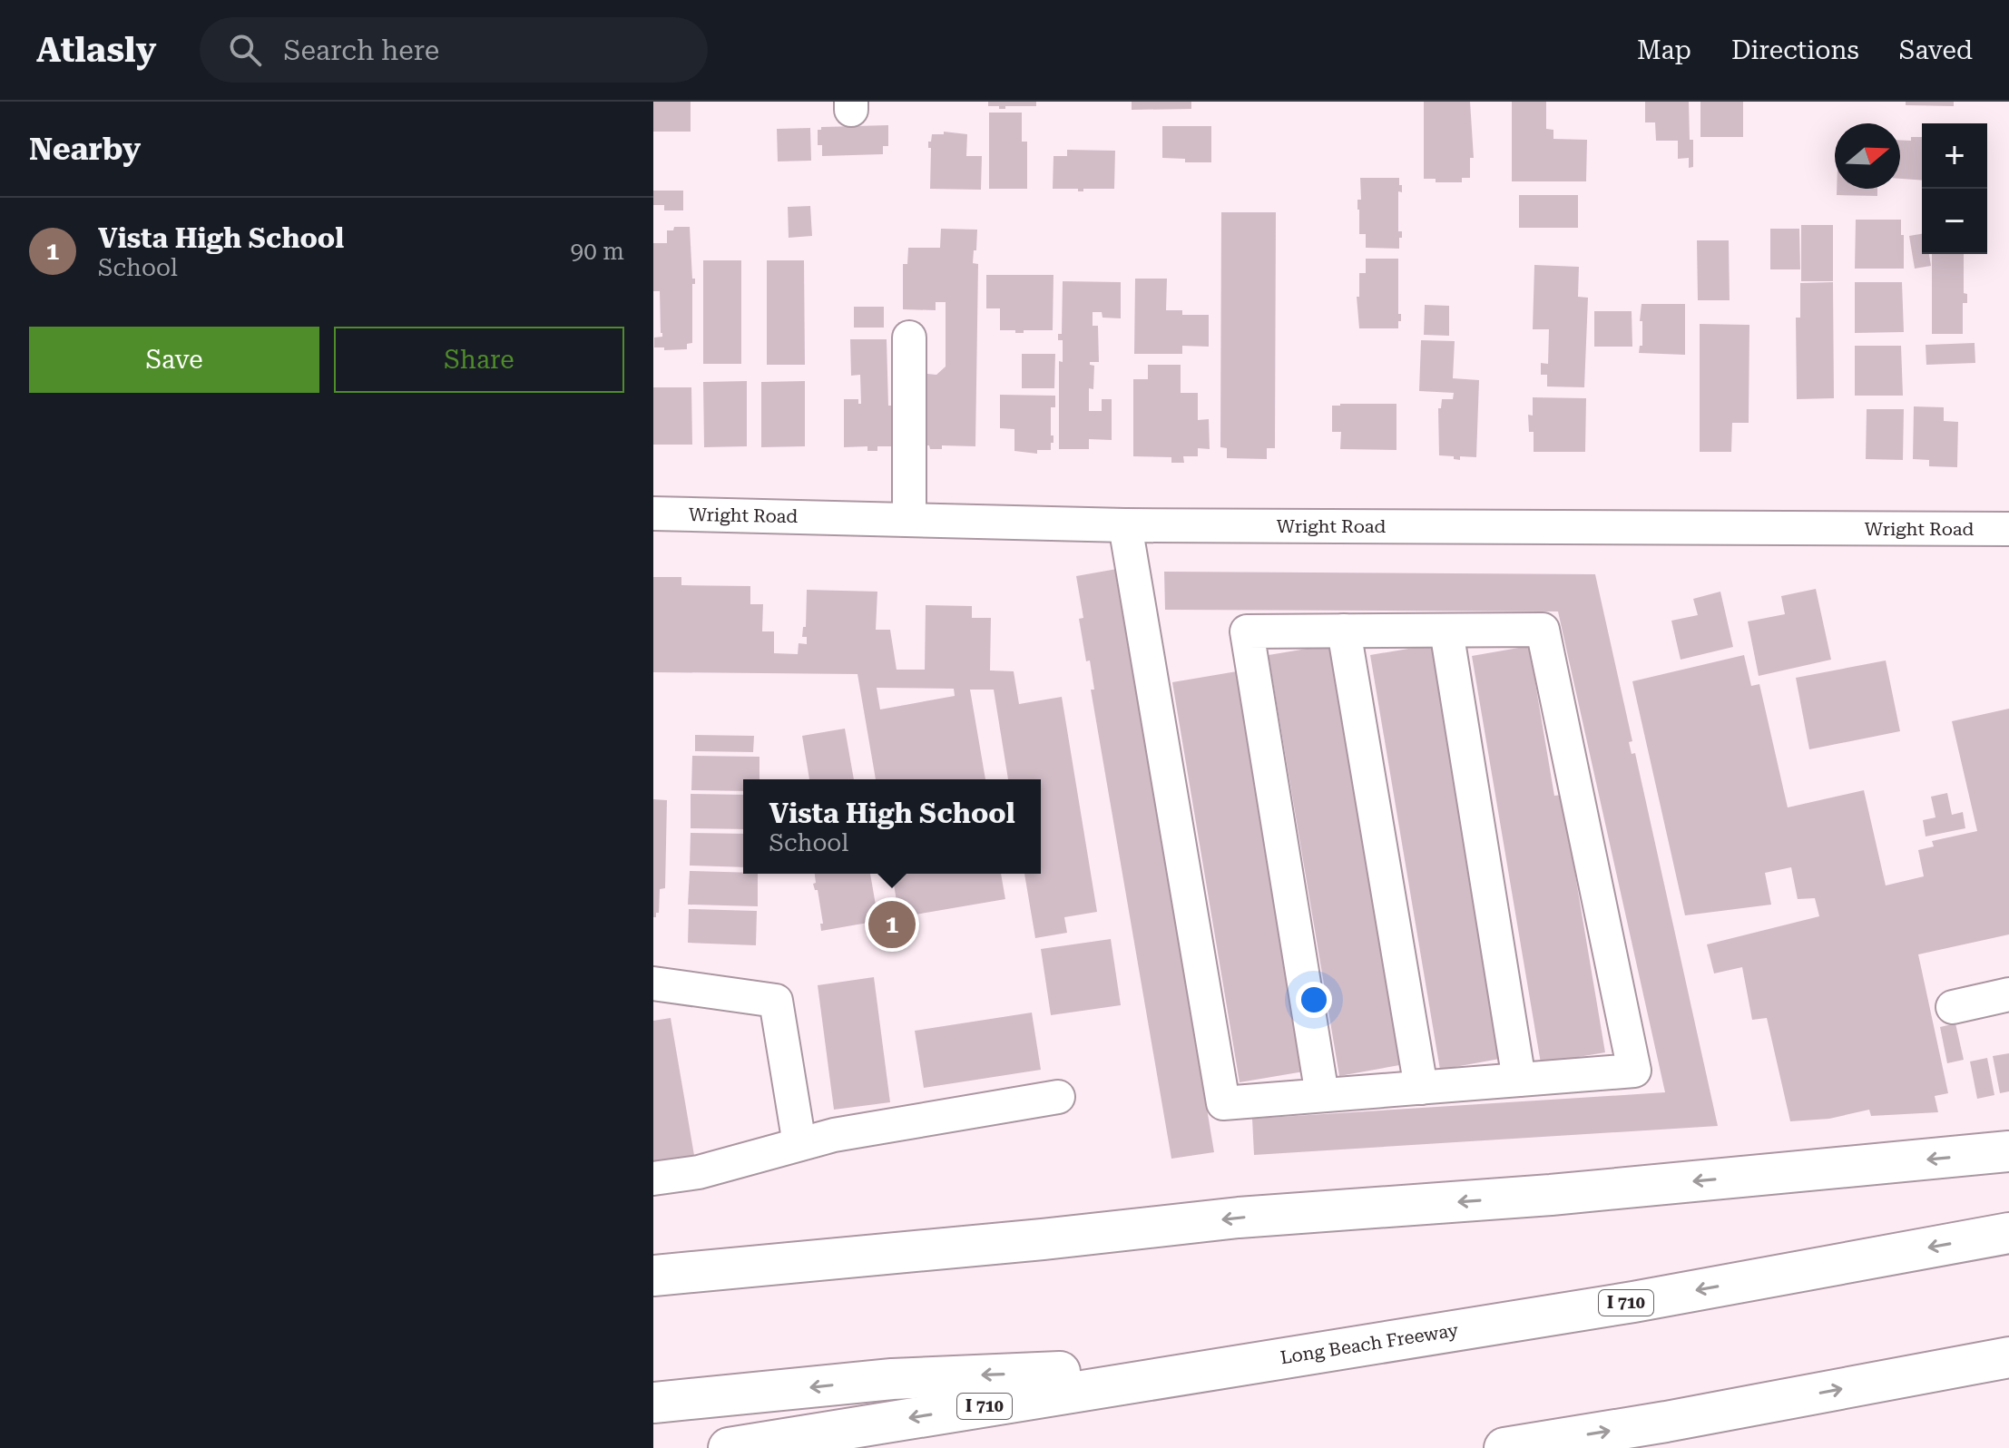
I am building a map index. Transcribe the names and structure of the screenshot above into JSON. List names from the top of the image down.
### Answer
{
  "streets": {
    "highway": ["I 710", "Long Beach Freeway"],
    "street": ["Wright Road"]
  },
  "north": "right",
  "page": {
    "header": "Atlasly",
    "search": "Search here",
    "nav": ["Map", "Directions", "Saved"],
    "heading": "Nearby",
    "map_buttons": ["+", "−"],
    "list": [
      {
        "mark": "1",
        "name": "Vista High School",
        "note": "School",
        "value": "90 m"
      }
    ],
    "buttons": ["Save", "Share"],
    "popup": ["Vista High School", "School"],
    "pins": "1"
  }
}
